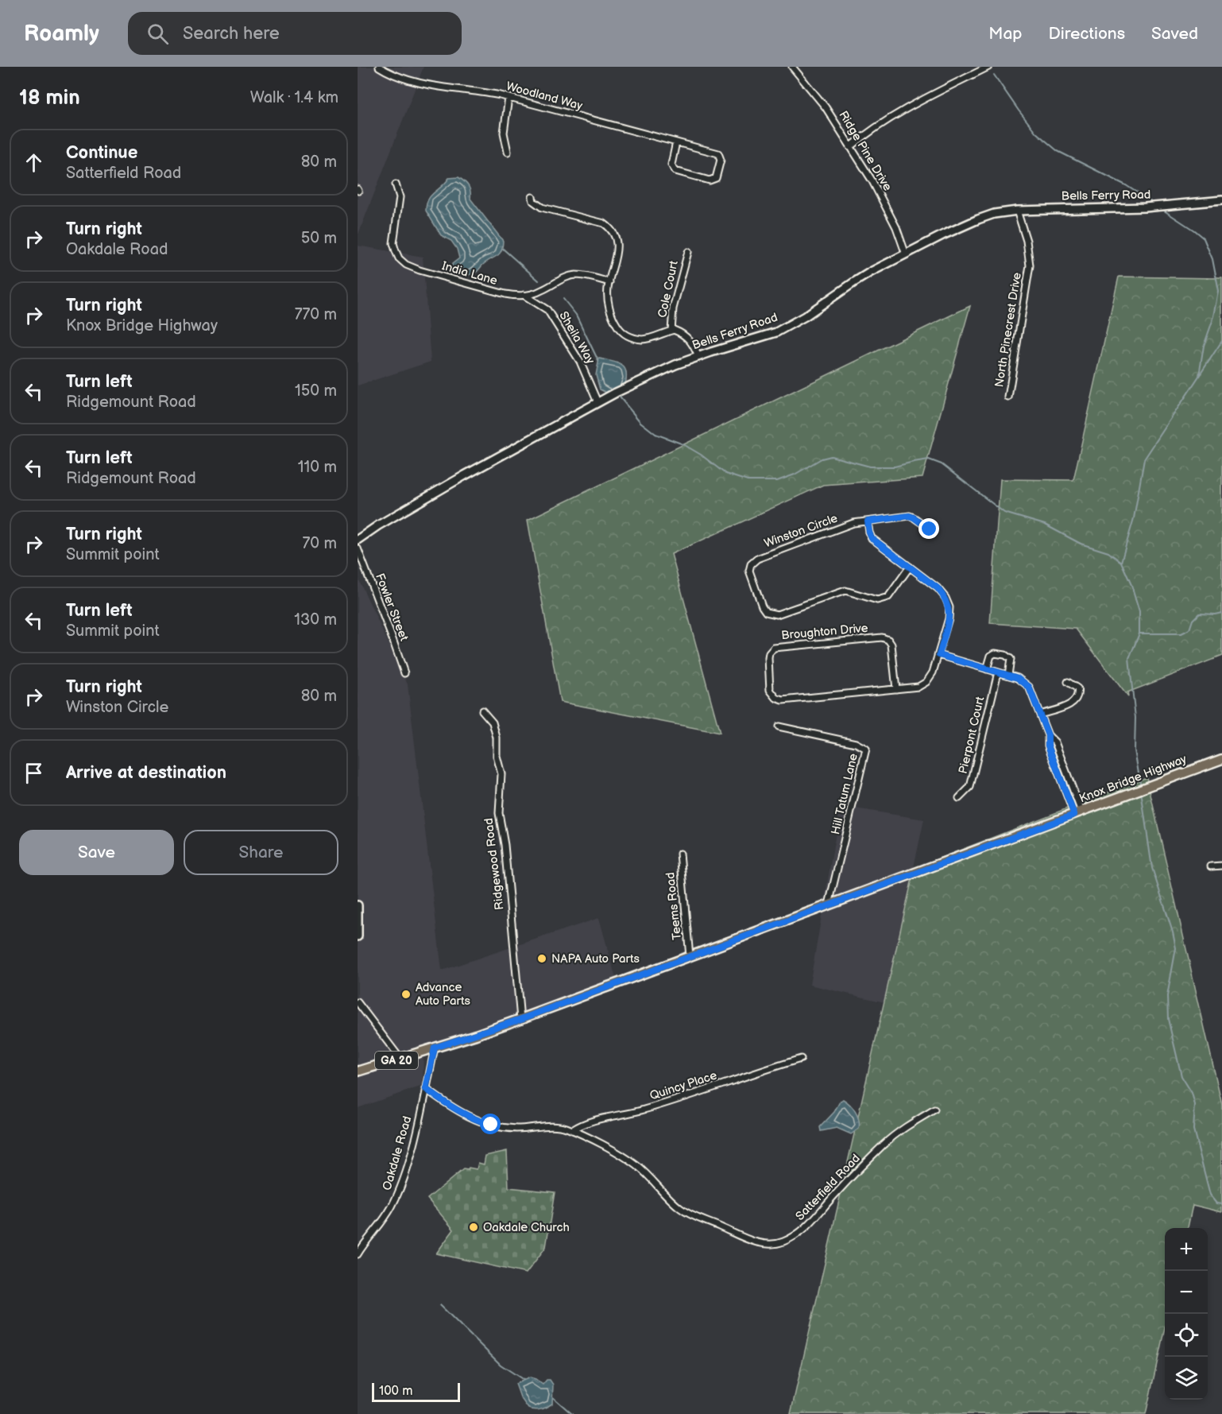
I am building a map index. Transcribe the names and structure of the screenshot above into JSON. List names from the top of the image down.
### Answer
{
  "streets": {
    "main road": ["Bells Ferry Road", "Knox Bridge Highway", "GA 20"],
    "street": [
      "Woodland Way",
      "Ridge Pine Drive",
      "India Lane",
      "Cole Court",
      "North Pinecrest Drive",
      "Sheila Way",
      "Winston Circle",
      "Fowler Street",
      "Broughton Drive",
      "Pierpont Court",
      "Hill Tatum Lane",
      "Ridgewood Road",
      "Teems Road",
      "Quincy Place",
      "Oakdale Road",
      "Satterfield Road"
    ]
  },
  "crossings": [
    ["Ridge Pine Drive", "Bells Ferry Road"],
    ["Bells Ferry Road", "North Pinecrest Drive"],
    ["Bells Ferry Road", "Sheila Way"],
    ["India Lane", "Sheila Way"],
    ["Knox Bridge Highway", "Hill Tatum Lane"],
    ["Knox Bridge Highway", "Ridgewood Road"],
    ["Knox Bridge Highway", "Teems Road"],
    ["Knox Bridge Highway", "GA 20"],
    ["Knox Bridge Highway", "Oakdale Road"],
    ["GA 20", "Oakdale Road"],
    ["Quincy Place", "Satterfield Road"],
    ["Oakdale Road", "Satterfield Road"]
  ],
  "places": ["NAPA Auto Parts", "Advance Auto Parts", "Oakdale Church"],
  "scale_bar": "100 m",
  "page": {
    "header": "Roamly",
    "search": "Search here",
    "nav": ["Map", "Directions", "Saved"],
    "heading": ["18 min", "Walk · 1.4 km"],
    "list": [
      ["Continue", "Satterfield Road", "80 m"],
      ["Turn right", "Oakdale Road", "50 m"],
      ["Turn right", "Knox Bridge Highway", "770 m"],
      ["Turn left", "Ridgemount Road", "150 m"],
      ["Turn left", "Ridgemount Road", "110 m"],
      ["Turn right", "Summit point", "70 m"],
      ["Turn left", "Summit point", "130 m"],
      ["Turn right", "Winston Circle", "80 m"],
      "Arrive at destination"
    ],
    "buttons": ["Save", "Share"],
    "map_buttons": ["+", "−"],
    "scale": "100 m"
  }
}
